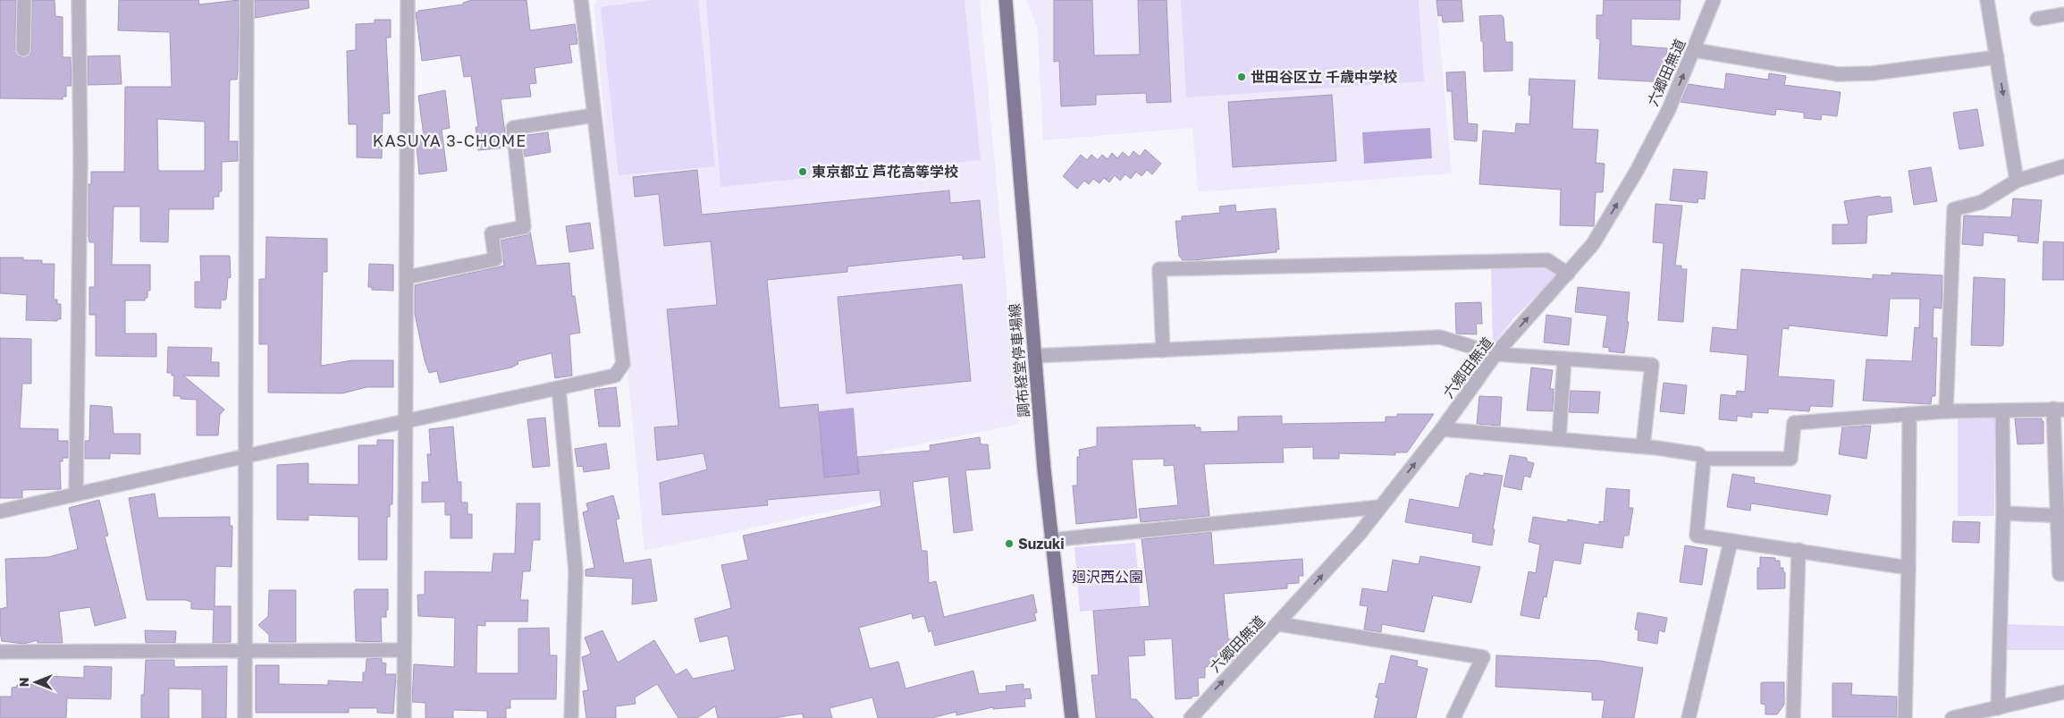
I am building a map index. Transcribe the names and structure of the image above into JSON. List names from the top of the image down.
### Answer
{
  "streets": {
    "main road": ["調布経堂停車場線"],
    "street": ["六郷田無道"]
  },
  "one_way": ["六郷田無道"],
  "districts": ["KASUYA 3-CHOME"],
  "parks": ["廻沢西公園"],
  "places": ["世田谷区立 千歳中学校", "東京都立 芦花高等学校", "Suzuki"],
  "north": "left"
}
